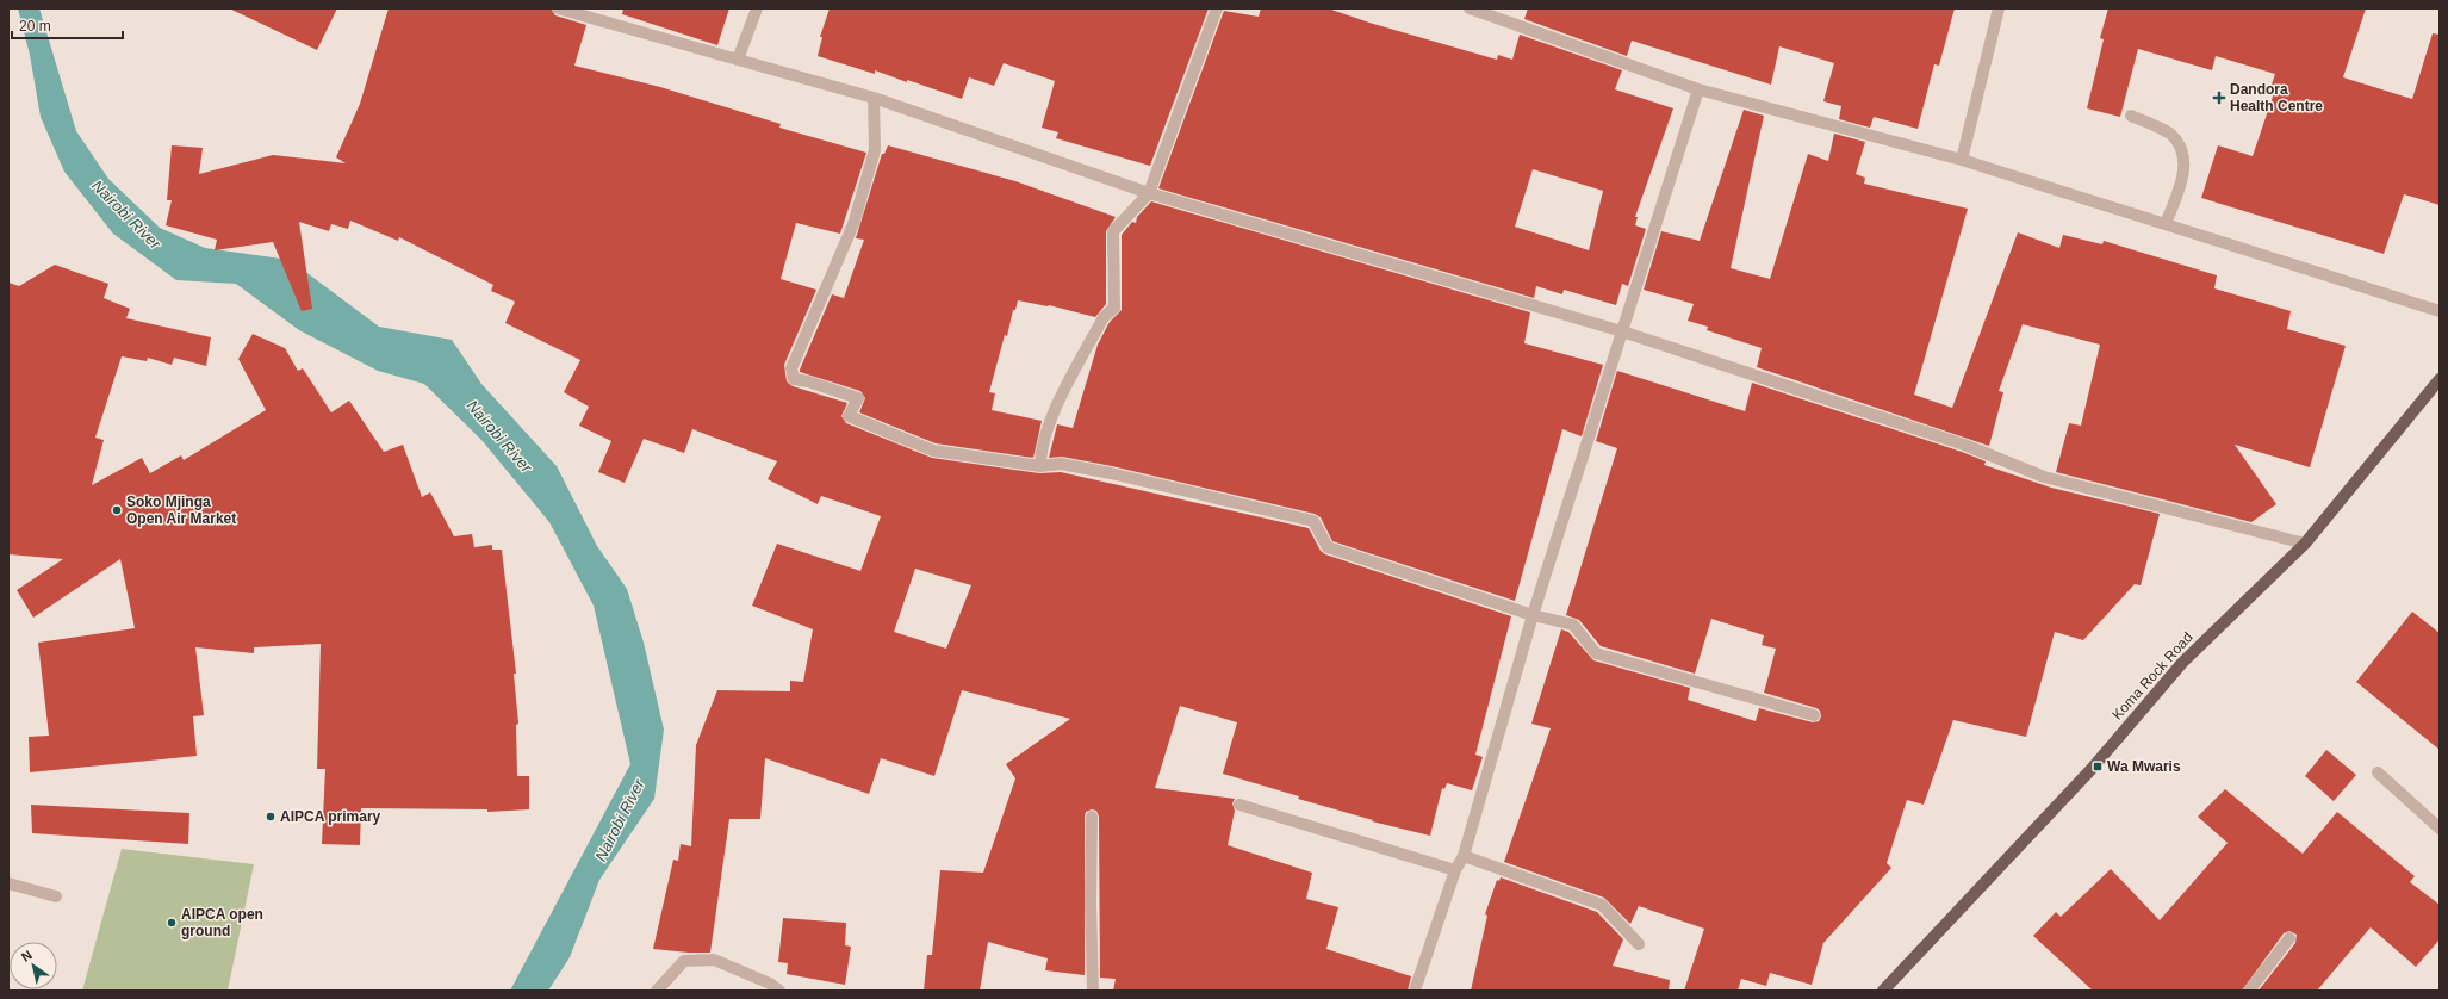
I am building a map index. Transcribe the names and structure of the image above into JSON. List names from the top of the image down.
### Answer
{
  "streets": {
    "main road": ["Koma Rock Road"]
  },
  "water": ["Nairobi River"],
  "places": {
    "health": ["Dandora Health Centre"],
    "other": ["Soko Mjinga Open Air Market", "AIPCA primary", "AIPCA open ground"],
    "transit": ["Wa Mwaris"]
  },
  "scale_bar": "20 m",
  "north": "top left"
}
